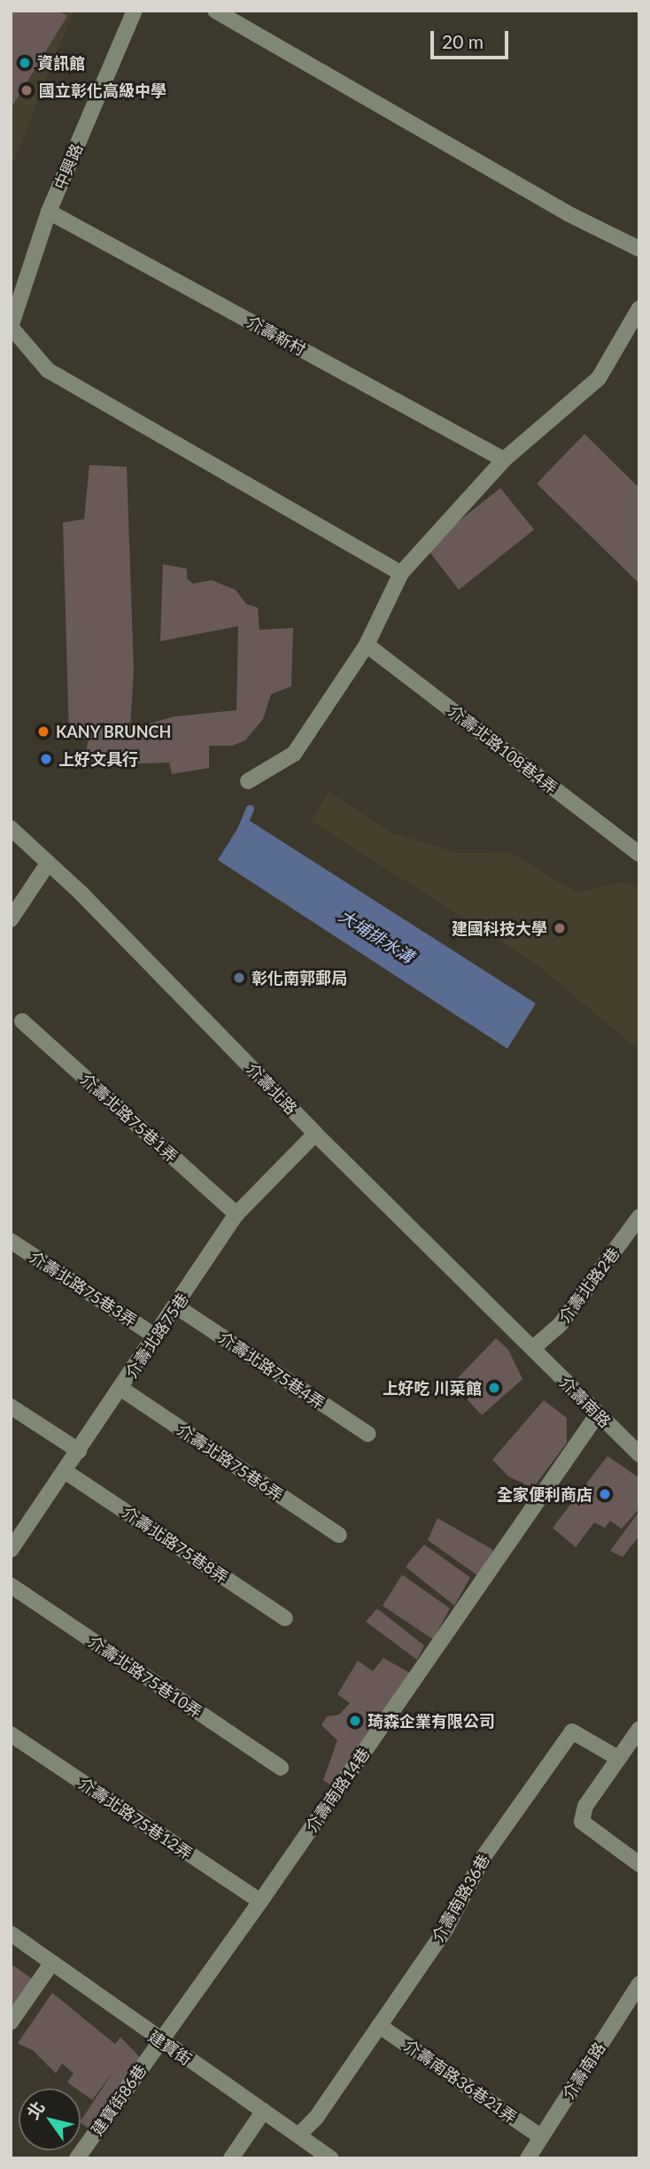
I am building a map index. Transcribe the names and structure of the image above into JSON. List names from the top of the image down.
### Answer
{
  "streets": {
    "street": [
      "中興路",
      "介壽新村",
      "介壽北路108巷4弄",
      "介壽北路",
      "介壽北路75巷1弄",
      "介壽北路2巷",
      "介壽北路75巷3弄",
      "介壽北路75巷",
      "介壽北路75巷4弄",
      "介壽南路",
      "介壽北路75巷6弄",
      "介壽北路75巷8弄",
      "介壽北路75巷10弄",
      "介壽南路14巷",
      "介壽北路75巷12弄",
      "介壽南路36巷",
      "建寶街",
      "介壽南路36巷21弄",
      "建寶街86巷"
    ]
  },
  "crossings": [
    ["中興路", "介壽新村"],
    ["介壽北路", "介壽北路2巷"],
    ["介壽北路", "介壽北路75巷"],
    ["介壽北路", "介壽南路"],
    ["介壽北路75巷1弄", "介壽北路75巷"],
    ["介壽北路2巷", "介壽南路"],
    ["介壽北路75巷3弄", "介壽北路75巷"],
    ["介壽北路75巷", "介壽北路75巷4弄"],
    ["介壽北路75巷", "介壽北路75巷6弄"],
    ["介壽北路75巷", "介壽北路75巷8弄"],
    ["介壽南路", "介壽南路14巷"],
    ["介壽南路", "介壽南路36巷21弄"],
    ["介壽南路14巷", "介壽北路75巷12弄"],
    ["介壽南路14巷", "建寶街"],
    ["介壽南路14巷", "建寶街86巷"],
    ["介壽南路36巷", "建寶街"],
    ["介壽南路36巷", "介壽南路36巷21弄"],
    ["建寶街", "建寶街86巷"]
  ],
  "water": ["大埔排水溝"],
  "places": [
    "資訊館",
    "國立彰化高級中學",
    "KANY BRUNCH",
    "上好文具行",
    "建國科技大學",
    "彰化南郭郵局",
    "上好吃 川菜館",
    "全家便利商店",
    "琦森企業有限公司"
  ],
  "scale_bar": "20 m",
  "north": "top left"
}
